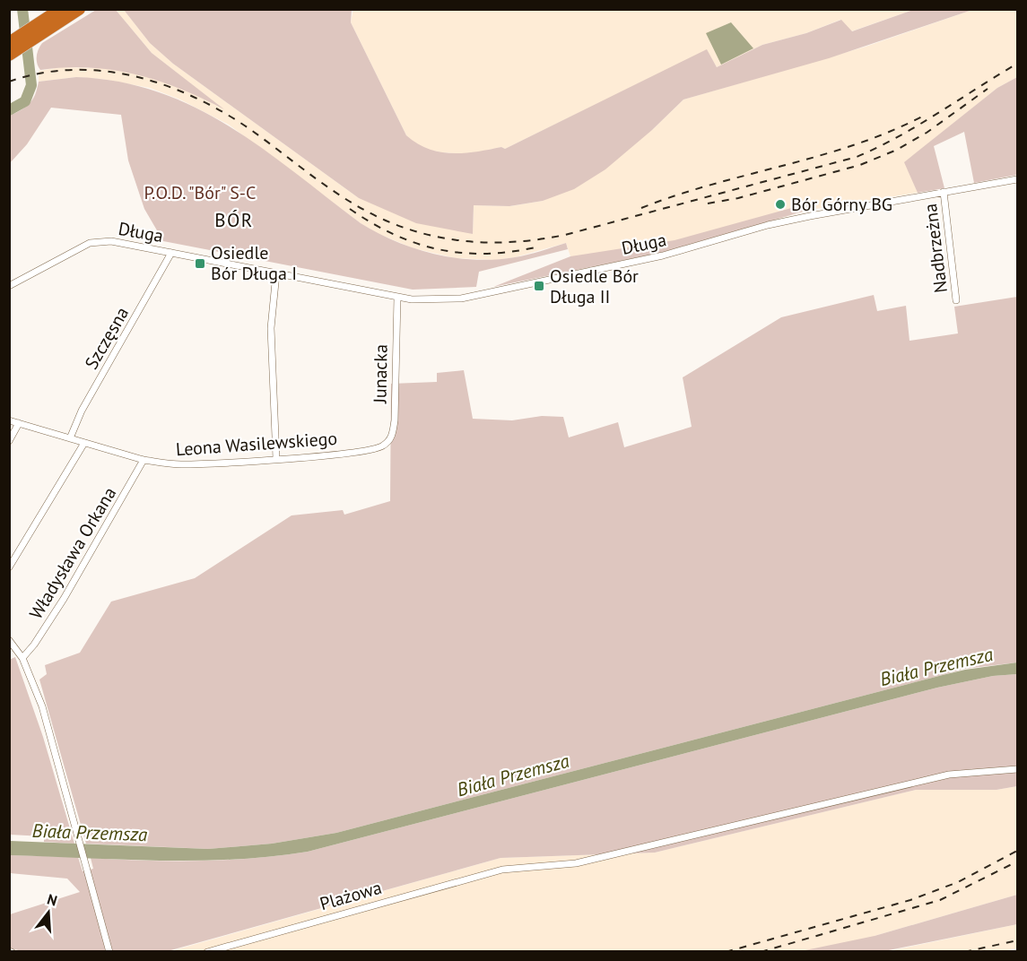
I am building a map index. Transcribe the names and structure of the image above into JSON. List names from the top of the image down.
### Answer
{
  "streets": {
    "street": [
      "Długa",
      "Nadbrzeżna",
      "Szczęsna",
      "Junacka",
      "Leona Wasilewskiego",
      "Władysława Orkana",
      "Plażowa"
    ]
  },
  "crossings": [
    ["Długa", "Nadbrzeżna"],
    ["Długa", "Szczęsna"],
    ["Długa", "Junacka"],
    ["Szczęsna", "Leona Wasilewskiego"],
    ["Junacka", "Leona Wasilewskiego"],
    ["Leona Wasilewskiego", "Władysława Orkana"]
  ],
  "districts": ["BÓR"],
  "water": ["Biała Przemsza"],
  "parks": ["P.O.D. \"Bór\" S-C"],
  "places": {
    "other": ["Bór Górny BG"],
    "transit": ["Osiedle Bór Długa I", "Osiedle Bór Długa II"]
  },
  "north": "top"
}
